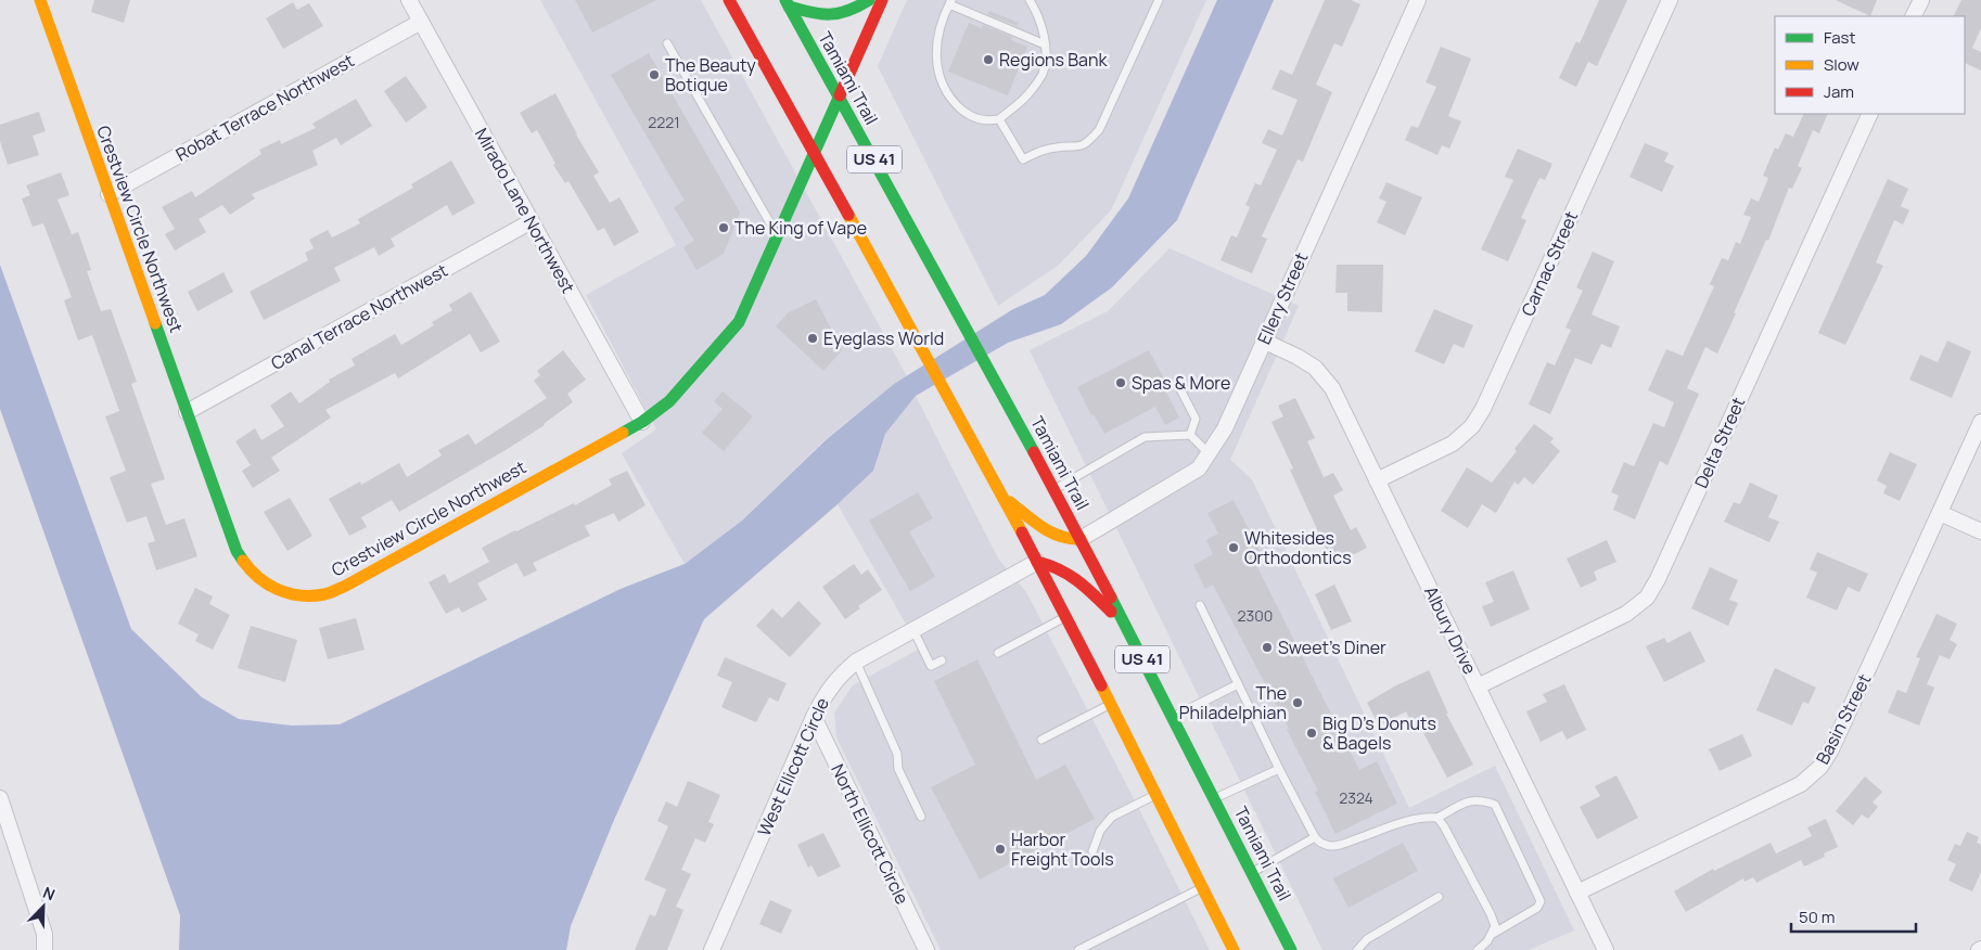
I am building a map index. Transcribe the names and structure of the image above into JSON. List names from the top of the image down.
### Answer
{
  "streets": {
    "main road": ["Tamiami Trail", "US 41", "Crestview Circle Northwest"],
    "street": [
      "Robat Terrace Northwest",
      "Mirado Lane Northwest",
      "Carnac Street",
      "Ellery Street",
      "Canal Terrace Northwest",
      "Delta Street",
      "Albury Drive",
      "Basin Street",
      "West Ellicott Circle",
      "North Ellicott Circle"
    ]
  },
  "crossings": [
    ["Tamiami Trail", "Crestview Circle Northwest"],
    ["Tamiami Trail", "Ellery Street"],
    ["Robat Terrace Northwest", "Mirado Lane Northwest"],
    ["Robat Terrace Northwest", "Crestview Circle Northwest"],
    ["US 41", "Crestview Circle Northwest"],
    ["US 41", "West Ellicott Circle"],
    ["Mirado Lane Northwest", "Crestview Circle Northwest"],
    ["Mirado Lane Northwest", "Canal Terrace Northwest"],
    ["Crestview Circle Northwest", "Canal Terrace Northwest"],
    ["Carnac Street", "Albury Drive"],
    ["Ellery Street", "Albury Drive"],
    ["Delta Street", "Albury Drive"],
    ["Albury Drive", "Basin Street"],
    ["West Ellicott Circle", "North Ellicott Circle"]
  ],
  "places": [
    "Regions Bank",
    "The Beauty Botique",
    "The King of Vape",
    "Eyeglass World",
    "Spas & More",
    "Whitesides Orthodontics",
    "Sweet's Diner",
    "The Philadelphian",
    "Big D's Donuts & Bagels",
    "Harbor Freight Tools"
  ],
  "house_numbers": ["2221", "2300", "2324"],
  "legend": ["Fast", "Slow", "Jam"],
  "scale_bar": "50 m",
  "north": "top right"
}
